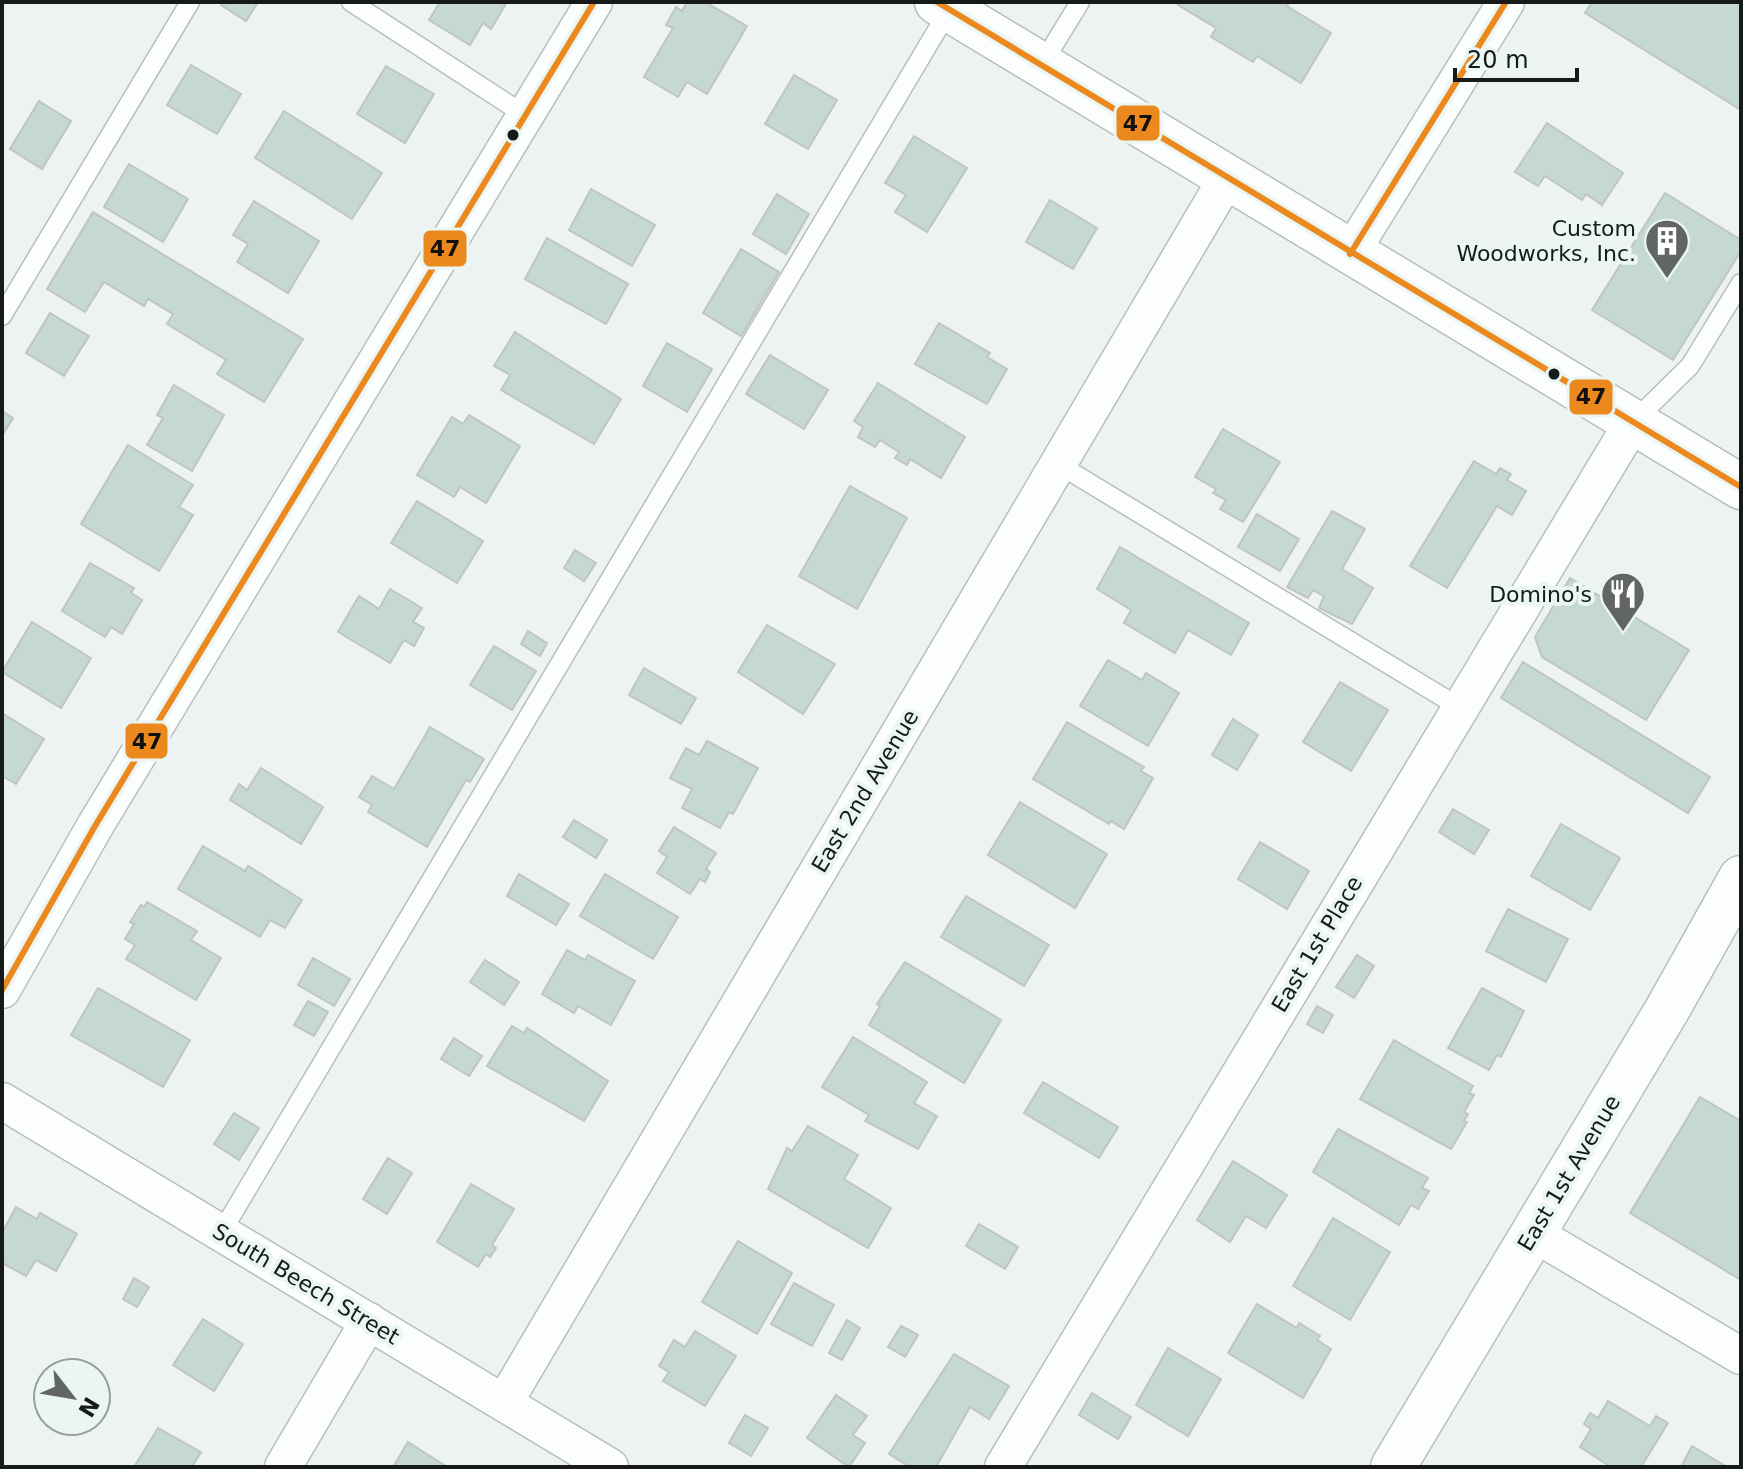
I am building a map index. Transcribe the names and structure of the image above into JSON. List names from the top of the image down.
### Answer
{
  "streets": {
    "main road": ["East 1st Avenue"],
    "street": ["East 2nd Avenue", "East 1st Place", "South Beech Street"]
  },
  "crossings": [
    ["East 2nd Avenue", "South Beech Street"]
  ],
  "places": {
    "building": ["Custom Woodworks, Inc."],
    "restaurant": ["Domino's"]
  },
  "lines": ["transit line 47"],
  "scale_bar": "20 m",
  "north": "bottom right"
}
